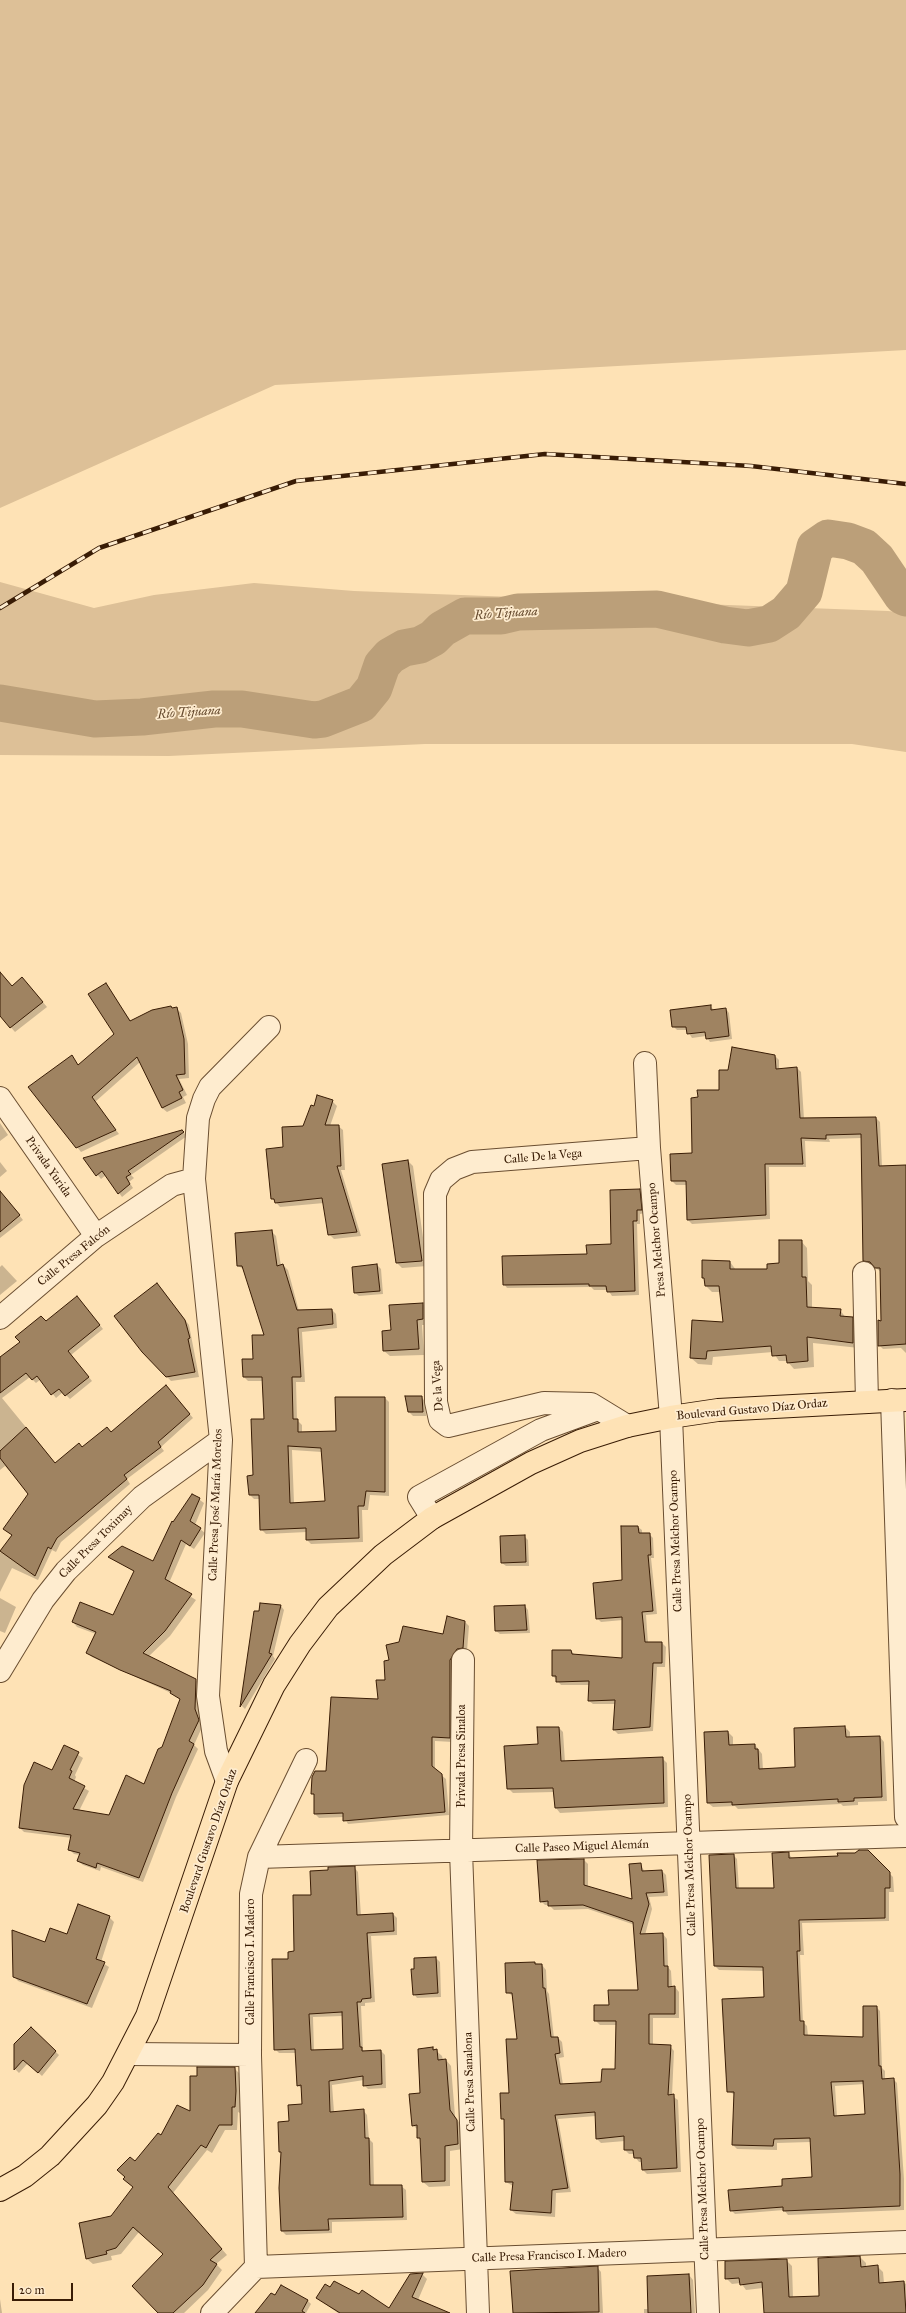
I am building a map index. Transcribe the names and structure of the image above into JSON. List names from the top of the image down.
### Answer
{
  "streets": {
    "main road": ["Boulevard Gustavo Díaz Ordaz"],
    "street": [
      "Calle De la Vega",
      "Privada Yurida",
      "Presa Melchor Ocampo",
      "Calle Presa Falcón",
      "De la Vega",
      "Calle Presa José María Morelos",
      "Calle Presa Melchor Ocampo",
      "Calle Presa Toximay",
      "Privada Presa Sinaloa",
      "Calle Paseo Miguel Alemán",
      "Calle Francisco I. Madero",
      "Calle Presa Sanalona",
      "Calle Presa Francisco I. Madero"
    ]
  },
  "crossings": [
    ["Calle De la Vega", "Presa Melchor Ocampo"],
    ["Calle De la Vega", "De la Vega"],
    ["Privada Yurida", "Calle Presa Falcón"],
    ["Presa Melchor Ocampo", "Boulevard Gustavo Díaz Ordaz"],
    ["Presa Melchor Ocampo", "Calle Presa Melchor Ocampo"],
    ["Calle Presa Falcón", "Calle Presa José María Morelos"],
    ["De la Vega", "Boulevard Gustavo Díaz Ordaz"],
    ["Boulevard Gustavo Díaz Ordaz", "Calle Presa José María Morelos"],
    ["Boulevard Gustavo Díaz Ordaz", "Calle Presa Melchor Ocampo"],
    ["Calle Presa José María Morelos", "Calle Presa Toximay"],
    ["Calle Presa Melchor Ocampo", "Calle Paseo Miguel Alemán"],
    ["Calle Presa Melchor Ocampo", "Calle Presa Francisco I. Madero"],
    ["Privada Presa Sinaloa", "Calle Paseo Miguel Alemán"],
    ["Privada Presa Sinaloa", "Calle Presa Sanalona"],
    ["Calle Paseo Miguel Alemán", "Calle Francisco I. Madero"],
    ["Calle Paseo Miguel Alemán", "Calle Presa Sanalona"],
    ["Calle Francisco I. Madero", "Calle Presa Francisco I. Madero"],
    ["Calle Presa Sanalona", "Calle Presa Francisco I. Madero"]
  ],
  "water": ["Río Tijuana"],
  "scale_bar": "20 m"
}
